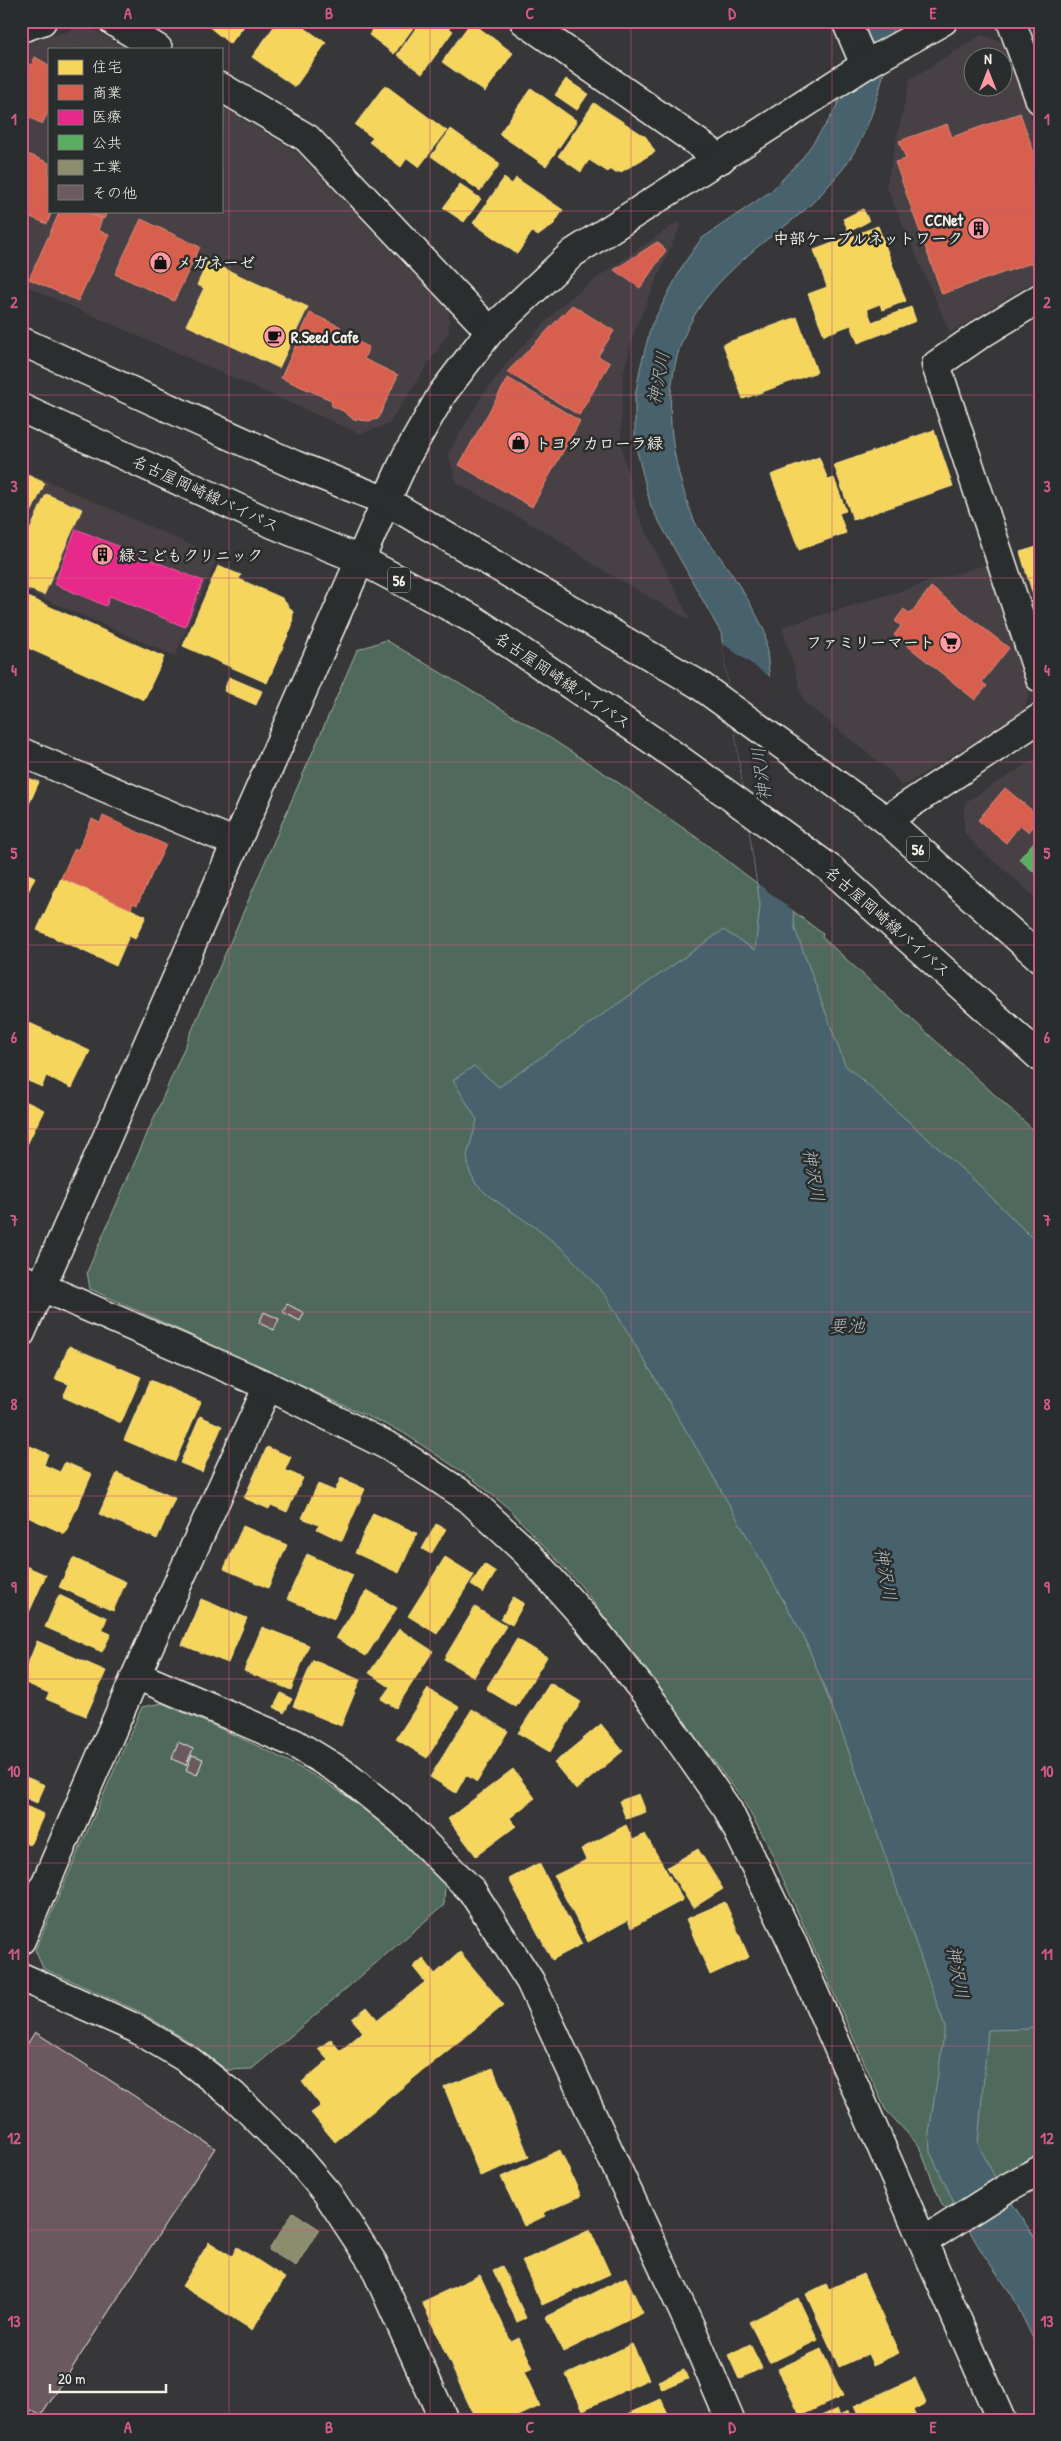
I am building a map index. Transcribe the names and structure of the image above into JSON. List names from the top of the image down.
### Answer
{
  "streets": {
    "street": ["名古屋岡崎線バイパス", "56"]
  },
  "water": ["神沢川", "要池"],
  "places": {
    "building": ["CCNet 中部ケーブルネットワーク", "緑こどもクリニック"],
    "shop": ["メガネーゼ", "トヨタカローラ緑"],
    "cafe": ["R.Seed Cafe"],
    "supermarket": ["ファミリーマート"]
  },
  "legend": [
    "住宅",
    "商業",
    "医療",
    "公共",
    "工業",
    "その他"
  ],
  "scale_bar": "20 m",
  "north": "top",
  "grid": {
    "columns": [
      "A",
      "B",
      "C",
      "D",
      "E"
    ],
    "rows": [
      "1",
      "2",
      "3",
      "4",
      "5",
      "6",
      "7",
      "8",
      "9",
      "10",
      "11",
      "12",
      "13"
    ]
  }
}
